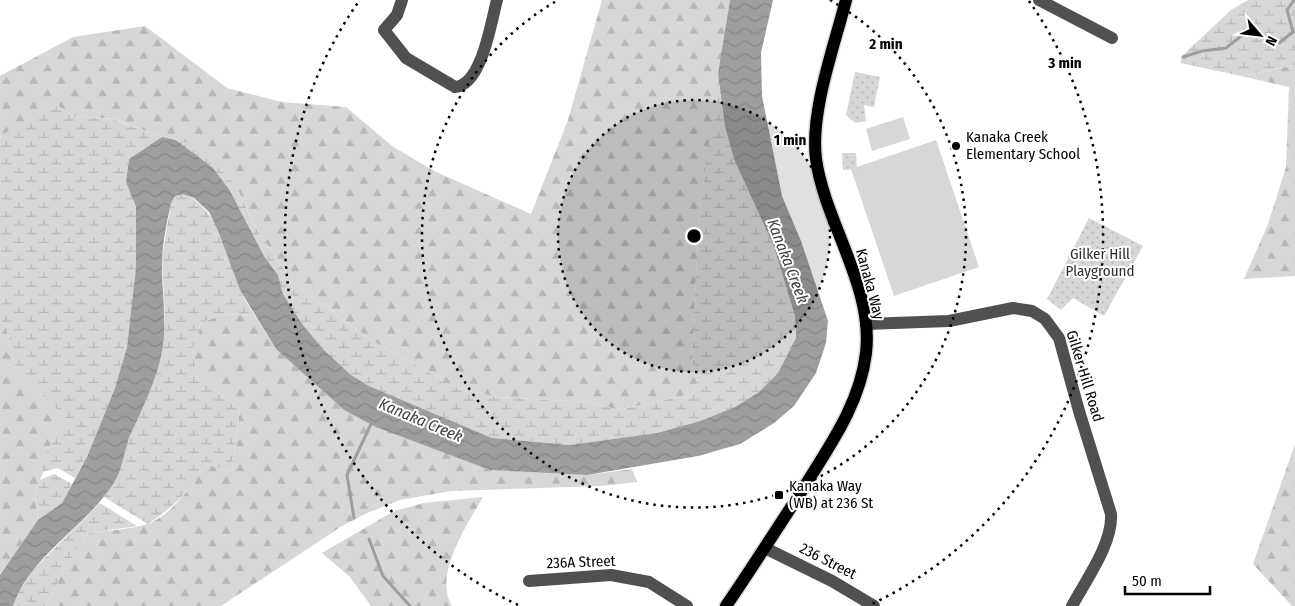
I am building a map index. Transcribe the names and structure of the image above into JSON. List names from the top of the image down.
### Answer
{
  "streets": {
    "main road": ["Kanaka Way"],
    "street": ["Gilker Hill Road", "236 Street", "236A Street"]
  },
  "crossings": [
    ["Kanaka Way", "Gilker Hill Road"],
    ["Kanaka Way", "236 Street"]
  ],
  "water": ["Kanaka Creek"],
  "parks": ["Gilker Hill Playground"],
  "places": {
    "other": ["Kanaka Creek Elementary School"],
    "transit": ["Kanaka Way (WB) at 236 St"]
  },
  "scale_bar": "50 m",
  "north": "bottom right",
  "rings": ["2 min", "3 min", "1 min"]
}
